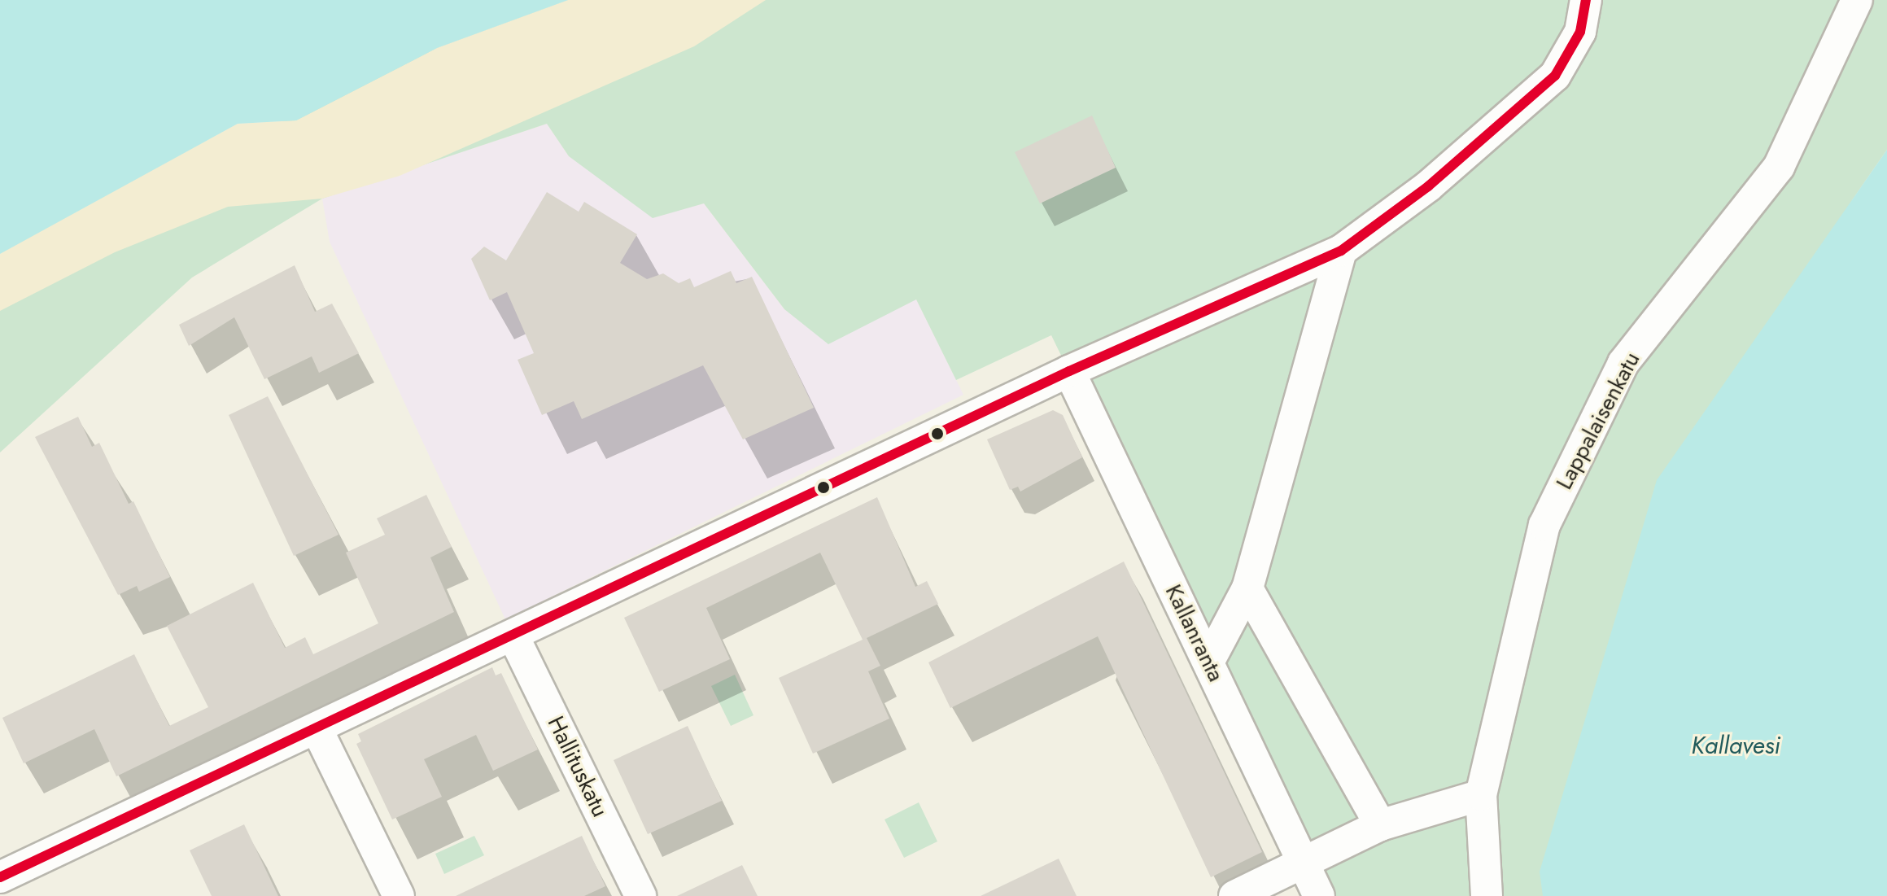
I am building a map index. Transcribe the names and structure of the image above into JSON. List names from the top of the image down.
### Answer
{
  "streets": {
    "street": ["Lappalaisenkatu", "Kallanranta", "Hallituskatu"]
  },
  "water": ["Kallavesi"]
}
